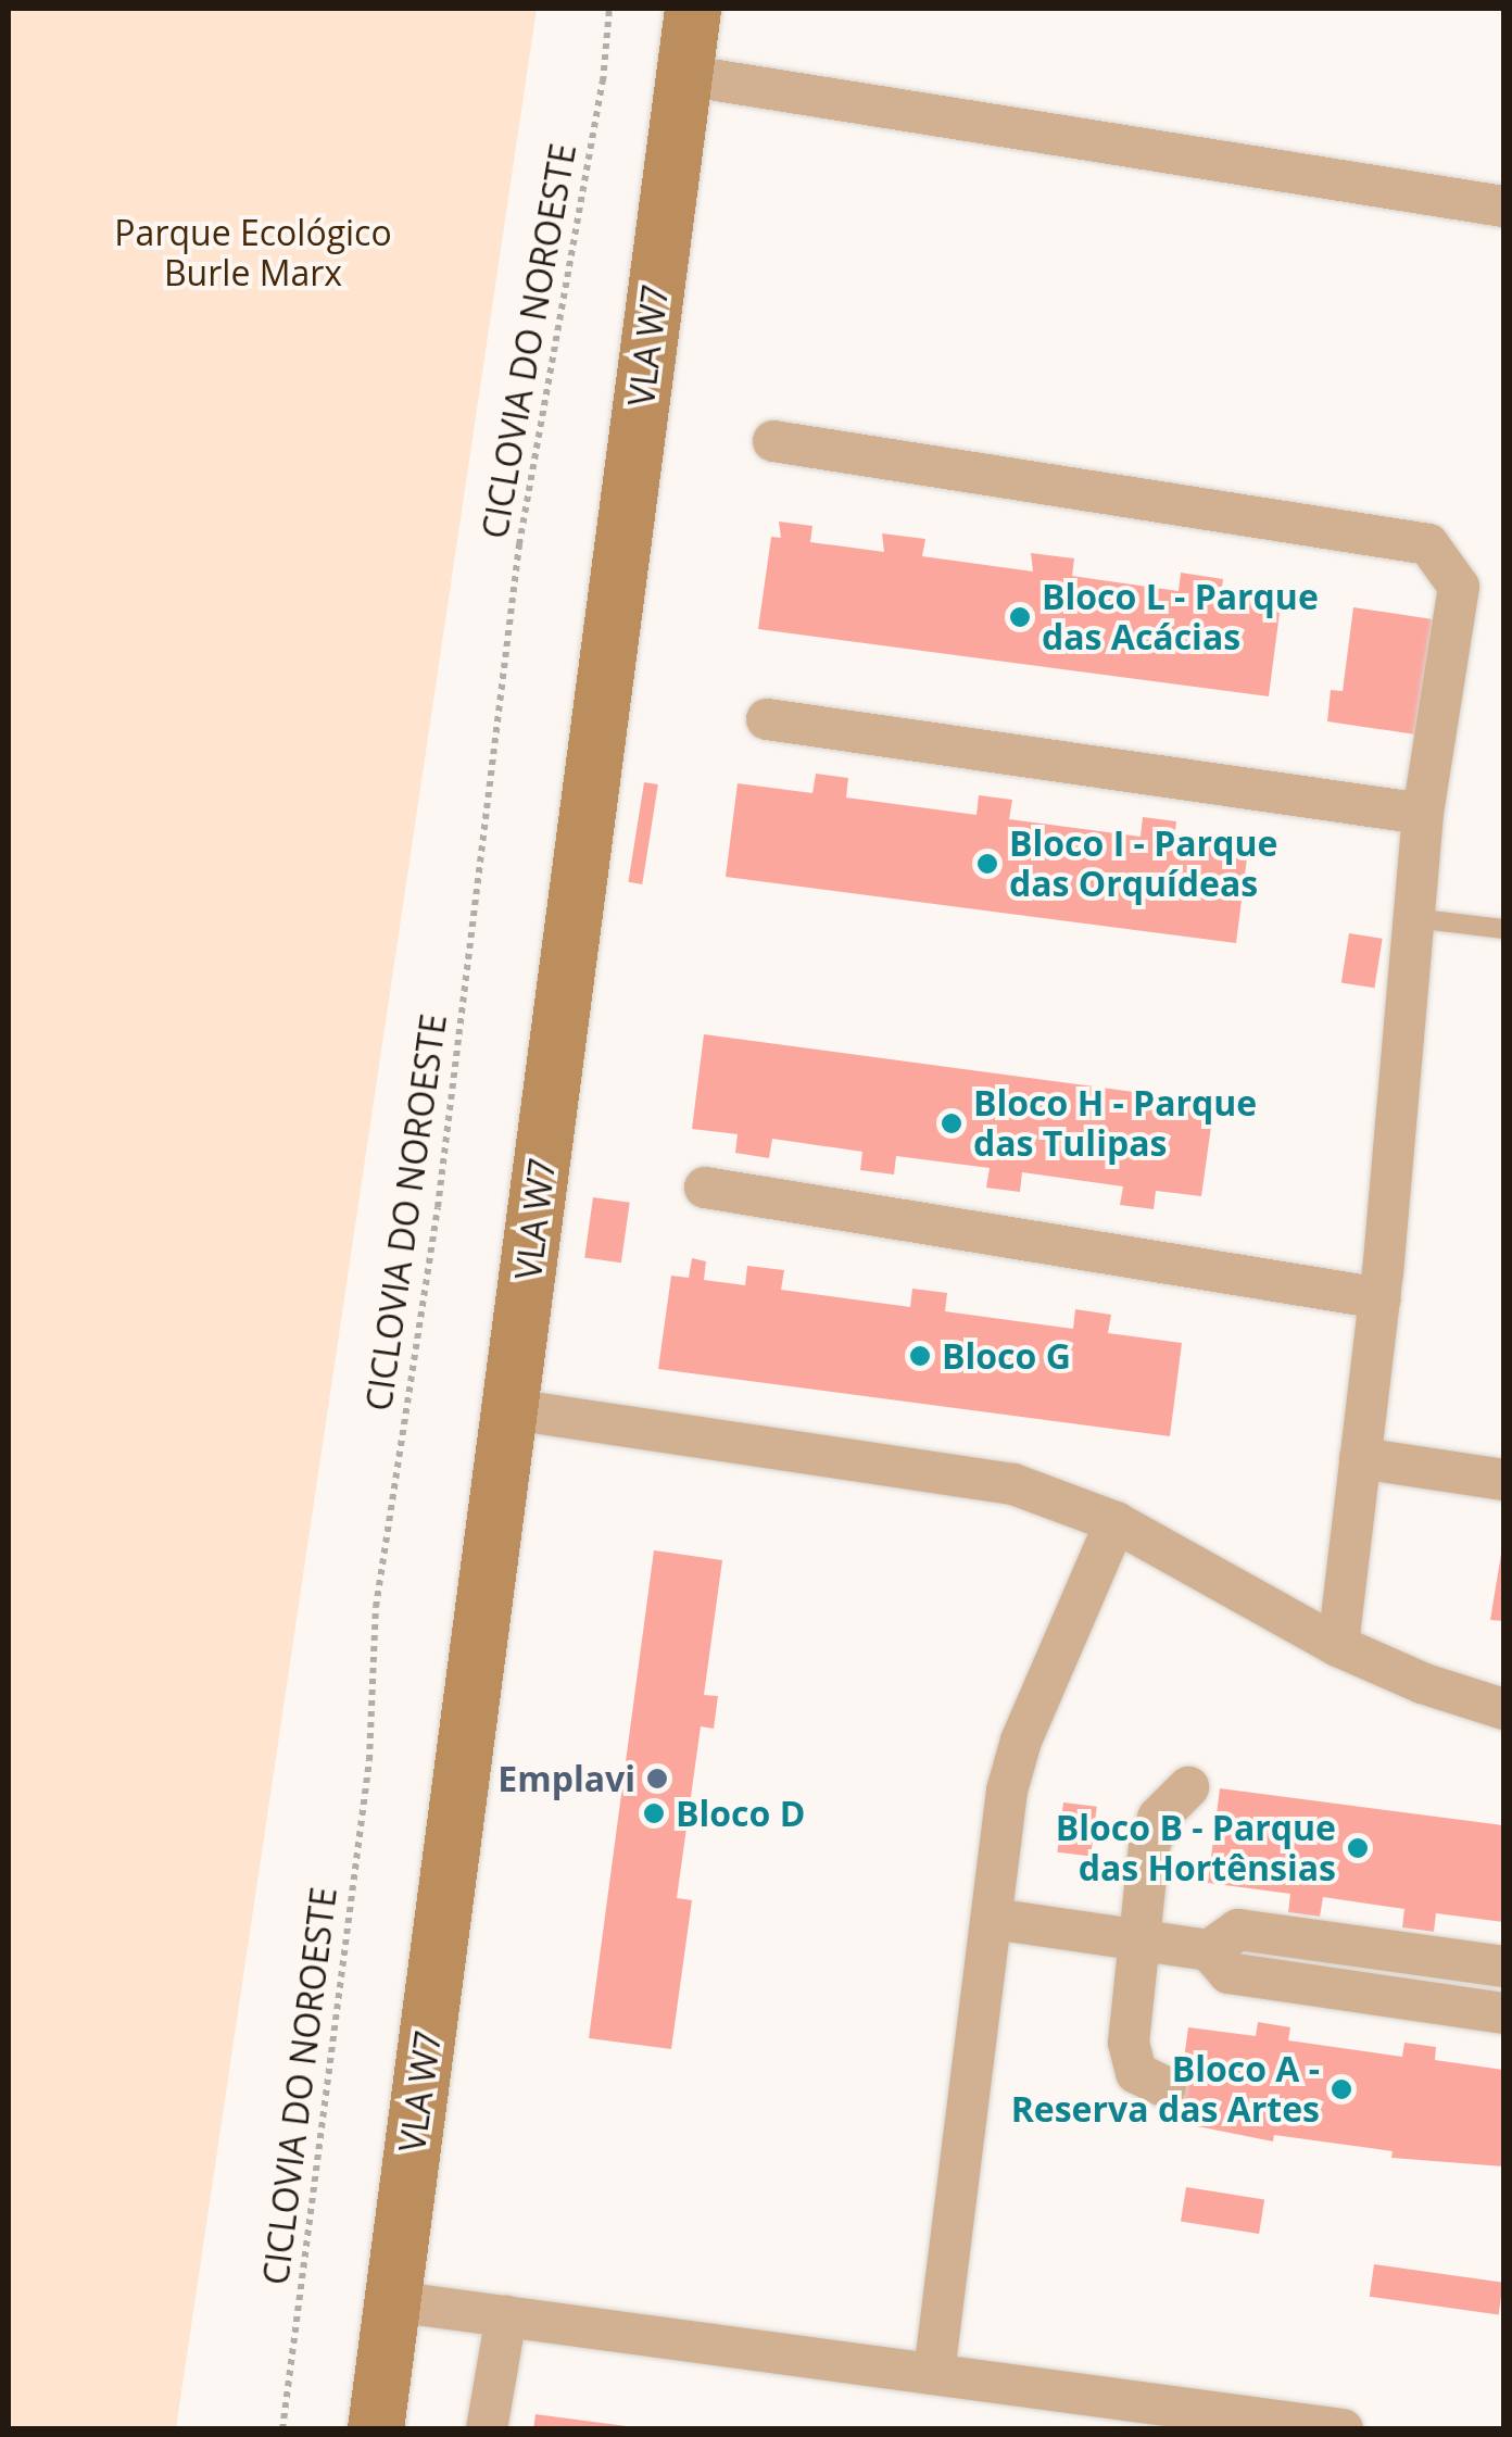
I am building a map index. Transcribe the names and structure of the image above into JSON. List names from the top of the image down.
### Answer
{
  "streets": {
    "main road": ["VLA W7"],
    "path": ["CICLOVIA DO NOROESTE"]
  },
  "parks": ["Parque Ecológico Burle Marx"],
  "places": [
    "Bloco L - Parque das Acácias",
    "Bloco I - Parque das Orquídeas",
    "Bloco H - Parque das Tulipas",
    "Bloco G",
    "Emplavi",
    "Bloco D",
    "Bloco B - Parque das Hortênsias",
    "Bloco A - Reserva das Artes"
  ]
}
